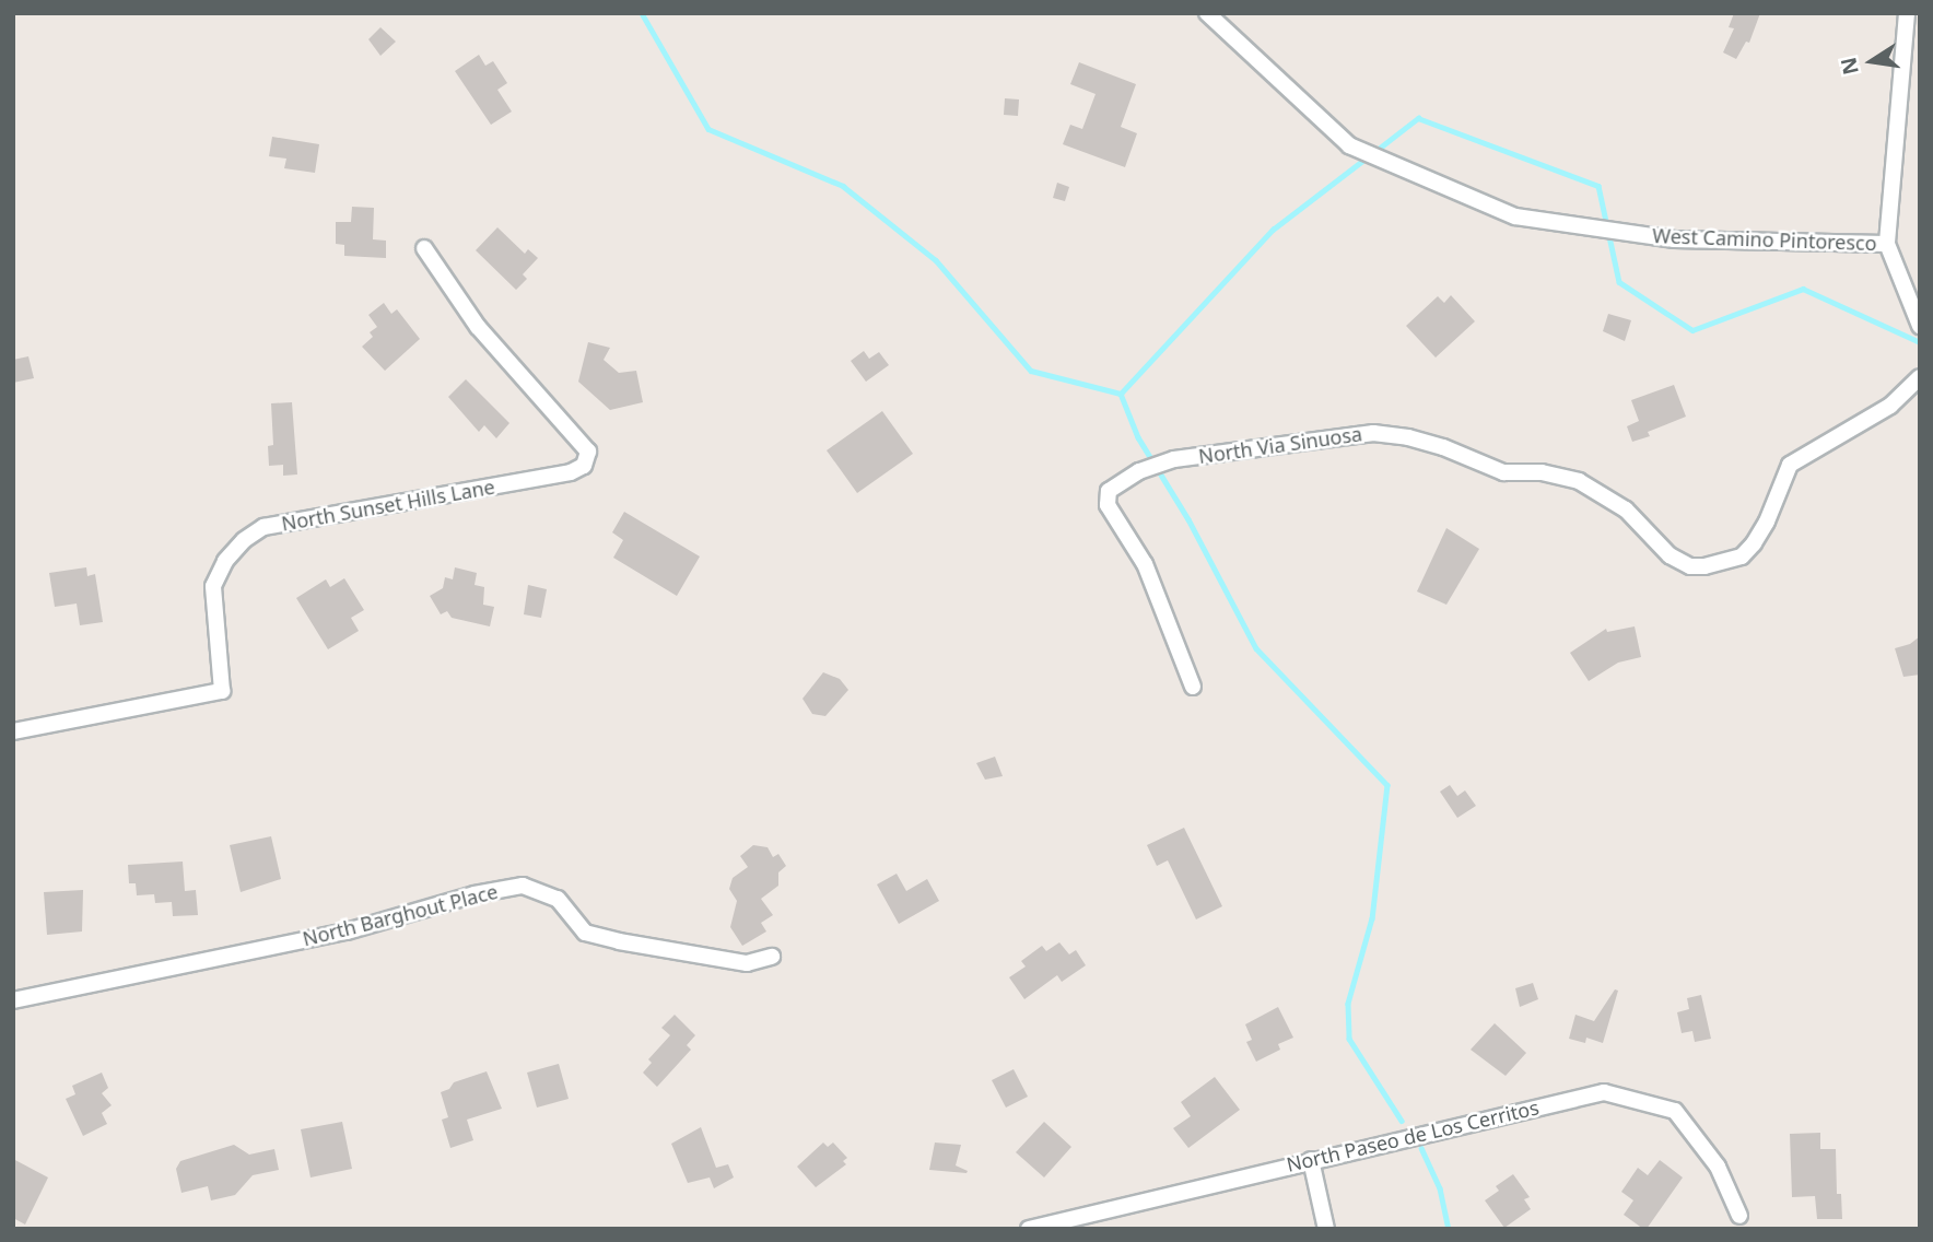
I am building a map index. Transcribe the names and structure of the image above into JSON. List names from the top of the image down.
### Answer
{
  "streets": {
    "street": [
      "West Camino Pintoresco",
      "North Via Sinuosa",
      "North Sunset Hills Lane",
      "North Barghout Place",
      "North Paseo de Los Cerritos"
    ]
  },
  "north": "left"
}
